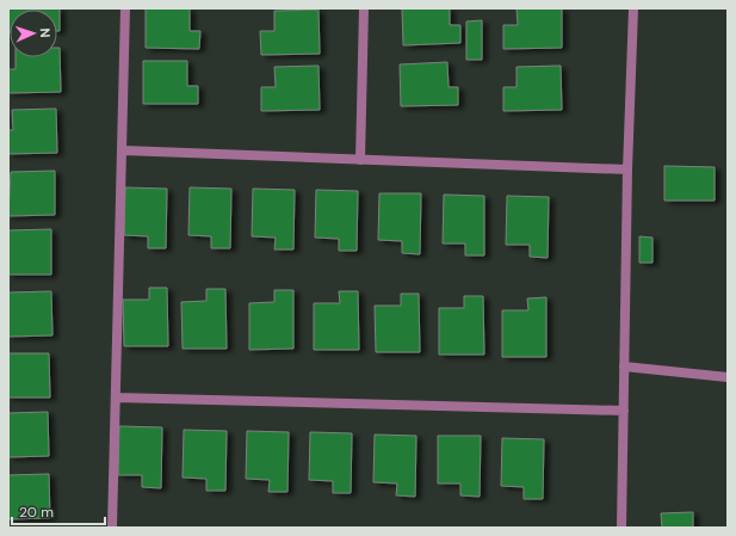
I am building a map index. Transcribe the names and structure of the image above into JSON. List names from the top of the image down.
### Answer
{
  "scale_bar": "20 m",
  "north": "right"
}
